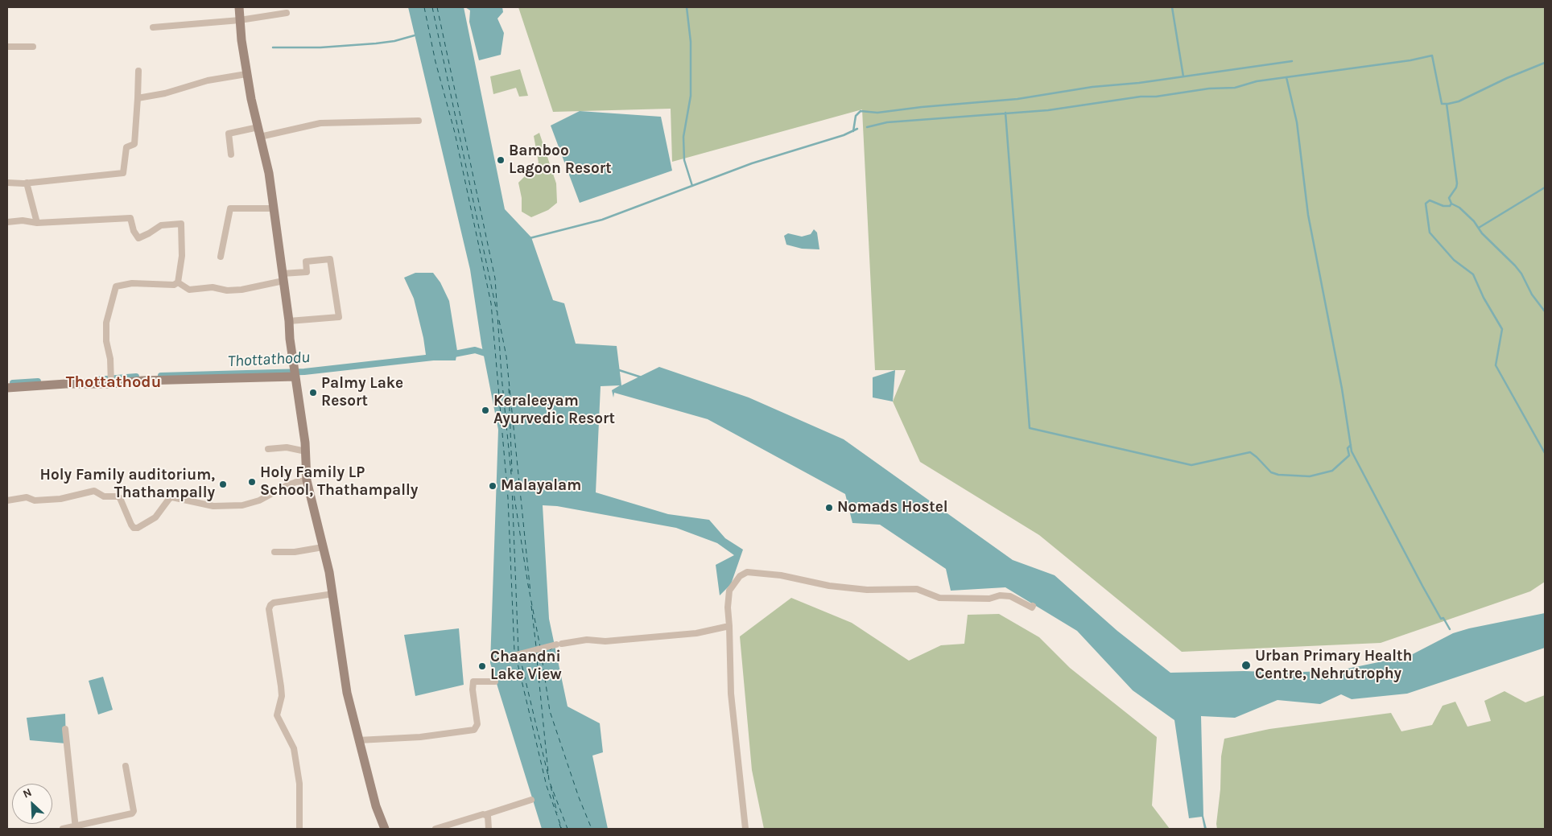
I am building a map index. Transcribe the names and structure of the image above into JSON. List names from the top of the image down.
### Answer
{
  "districts": ["Thottathodu"],
  "water": ["Thottathodu"],
  "places": [
    "Bamboo Lagoon Resort",
    "Palmy Lake Resort",
    "Keraleeyam Ayurvedic Resort",
    "Holy Family LP School, Thathampally",
    "Holy Family auditorium, Thathampally",
    "Malayalam",
    "Nomads Hostel",
    "Urban Primary Health Centre, Nehrutrophy",
    "Chaandni Lake View"
  ],
  "north": "top left"
}
